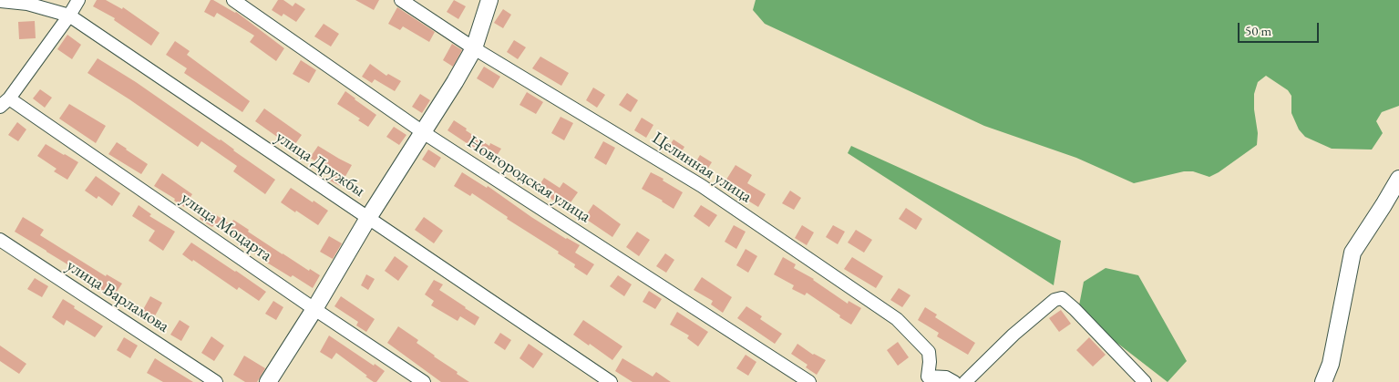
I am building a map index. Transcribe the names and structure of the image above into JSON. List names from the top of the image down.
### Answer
{
  "streets": {
    "street": [
      "улица Дружбы",
      "Целинная улица",
      "Новгородская улица",
      "улица Моцарта",
      "улица Варламова"
    ]
  },
  "scale_bar": "50 m"
}
